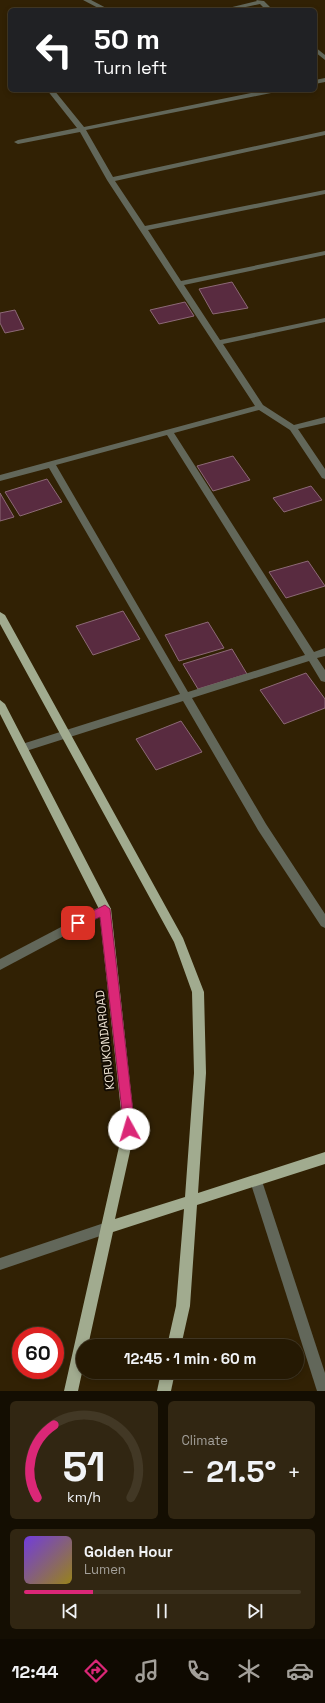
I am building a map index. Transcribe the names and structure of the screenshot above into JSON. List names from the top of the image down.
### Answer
{
  "streets": {
    "main road": ["KORUKONDAROAD"]
  },
  "page": {
    "turn": ["50 m", "Turn left"],
    "limit": "60",
    "trip": "12:45 · 1 min · 60 m",
    "tile": "Climate",
    "heat": ["−", "21.5°", "+"],
    "song": ["Golden Hour", "Lumen"],
    "tabs": "12:44",
    "gauge": ["51", "km/h"]
  }
}
